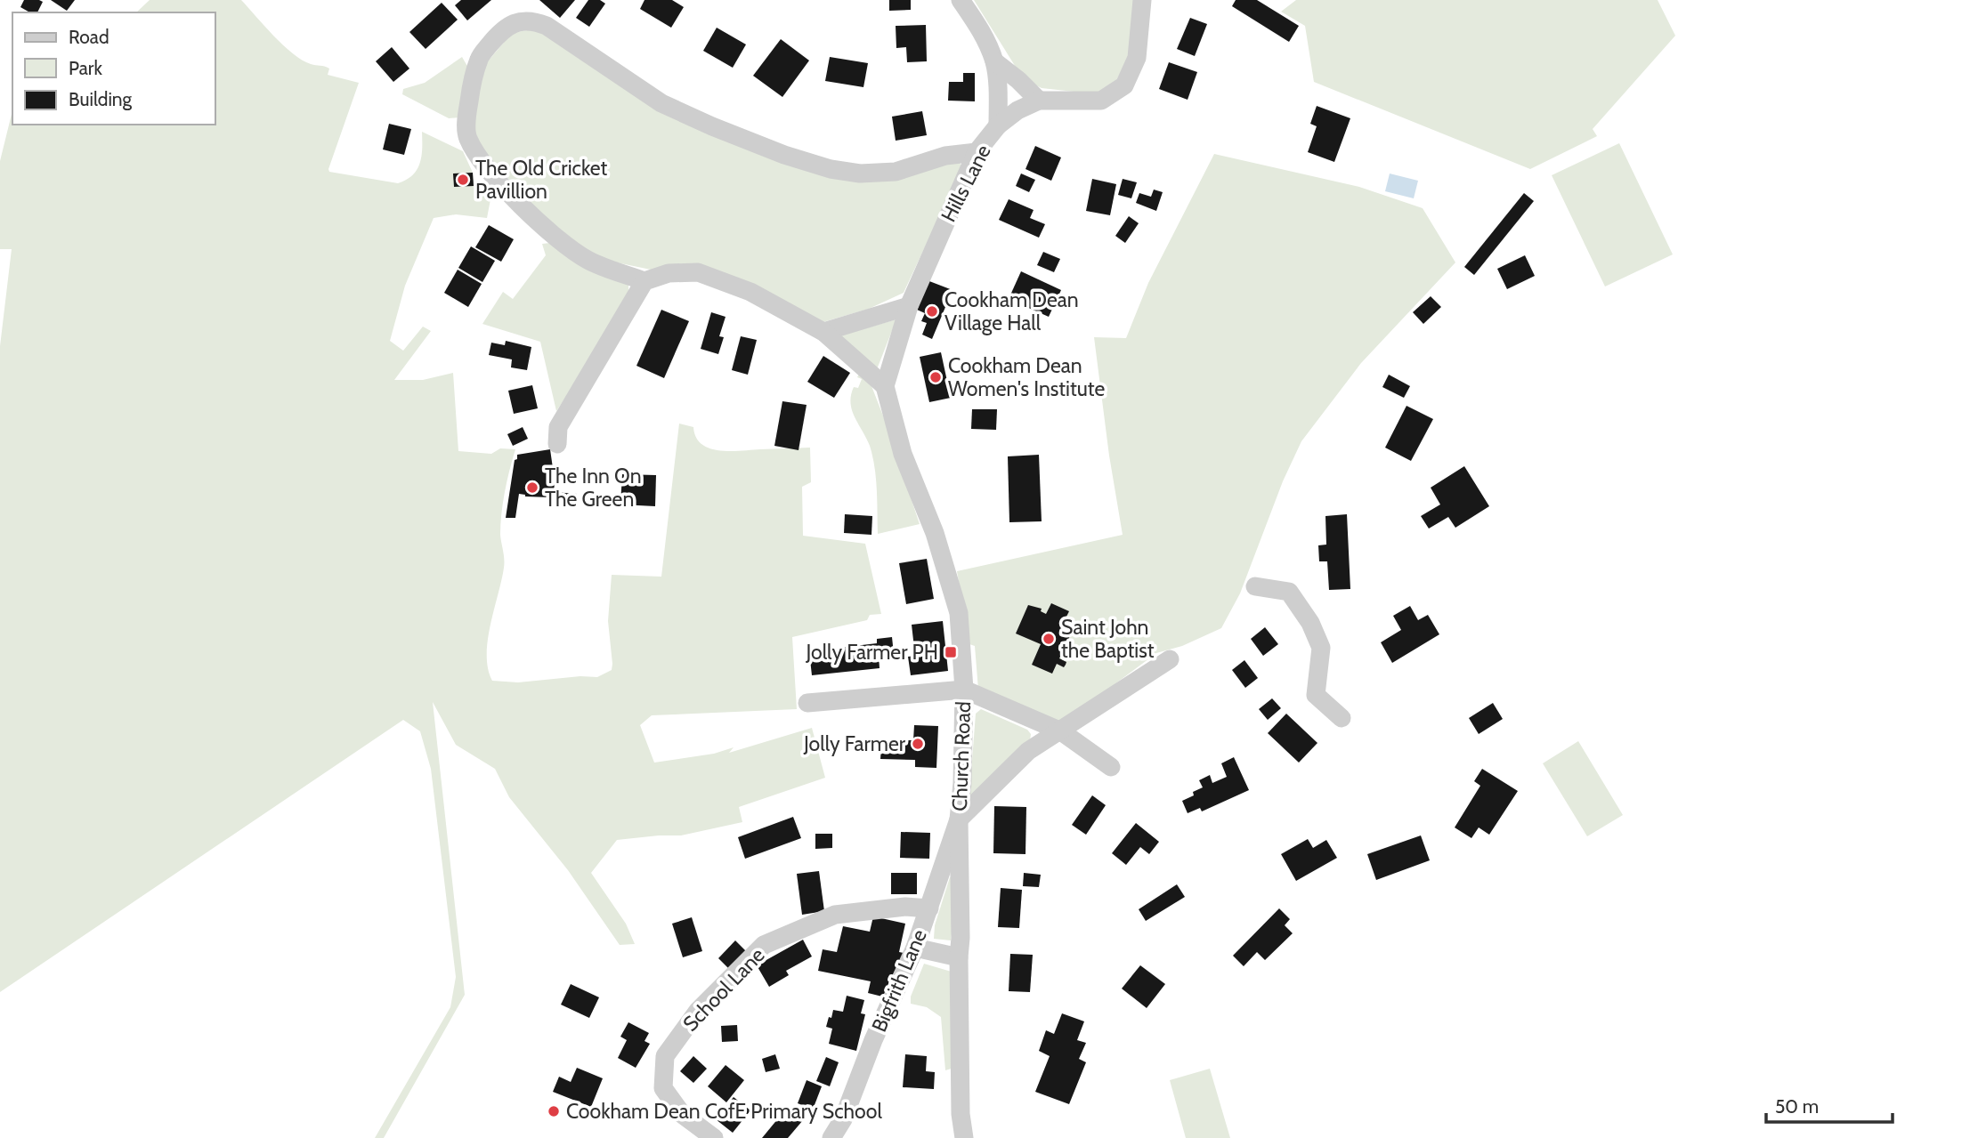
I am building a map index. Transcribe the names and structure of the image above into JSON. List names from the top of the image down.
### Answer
{
  "streets": {
    "street": [
      "Hills Lane",
      "Church Road",
      "Bigfrith Lane",
      "School Lane"
    ]
  },
  "crossings": [
    ["Hills Lane", "Church Road"],
    ["Church Road", "Bigfrith Lane"],
    ["Bigfrith Lane", "School Lane"]
  ],
  "places": {
    "other": [
      "The Old Cricket Pavillion",
      "Cookham Dean Village Hall",
      "Cookham Dean Women's Institute",
      "The Inn On The Green",
      "Saint John the Baptist",
      "Jolly Farmer",
      "Cookham Dean CofE Primary School"
    ],
    "transit": ["Jolly Farmer PH"]
  },
  "legend": ["Road", "Park", "Building"],
  "scale_bar": "50 m"
}
